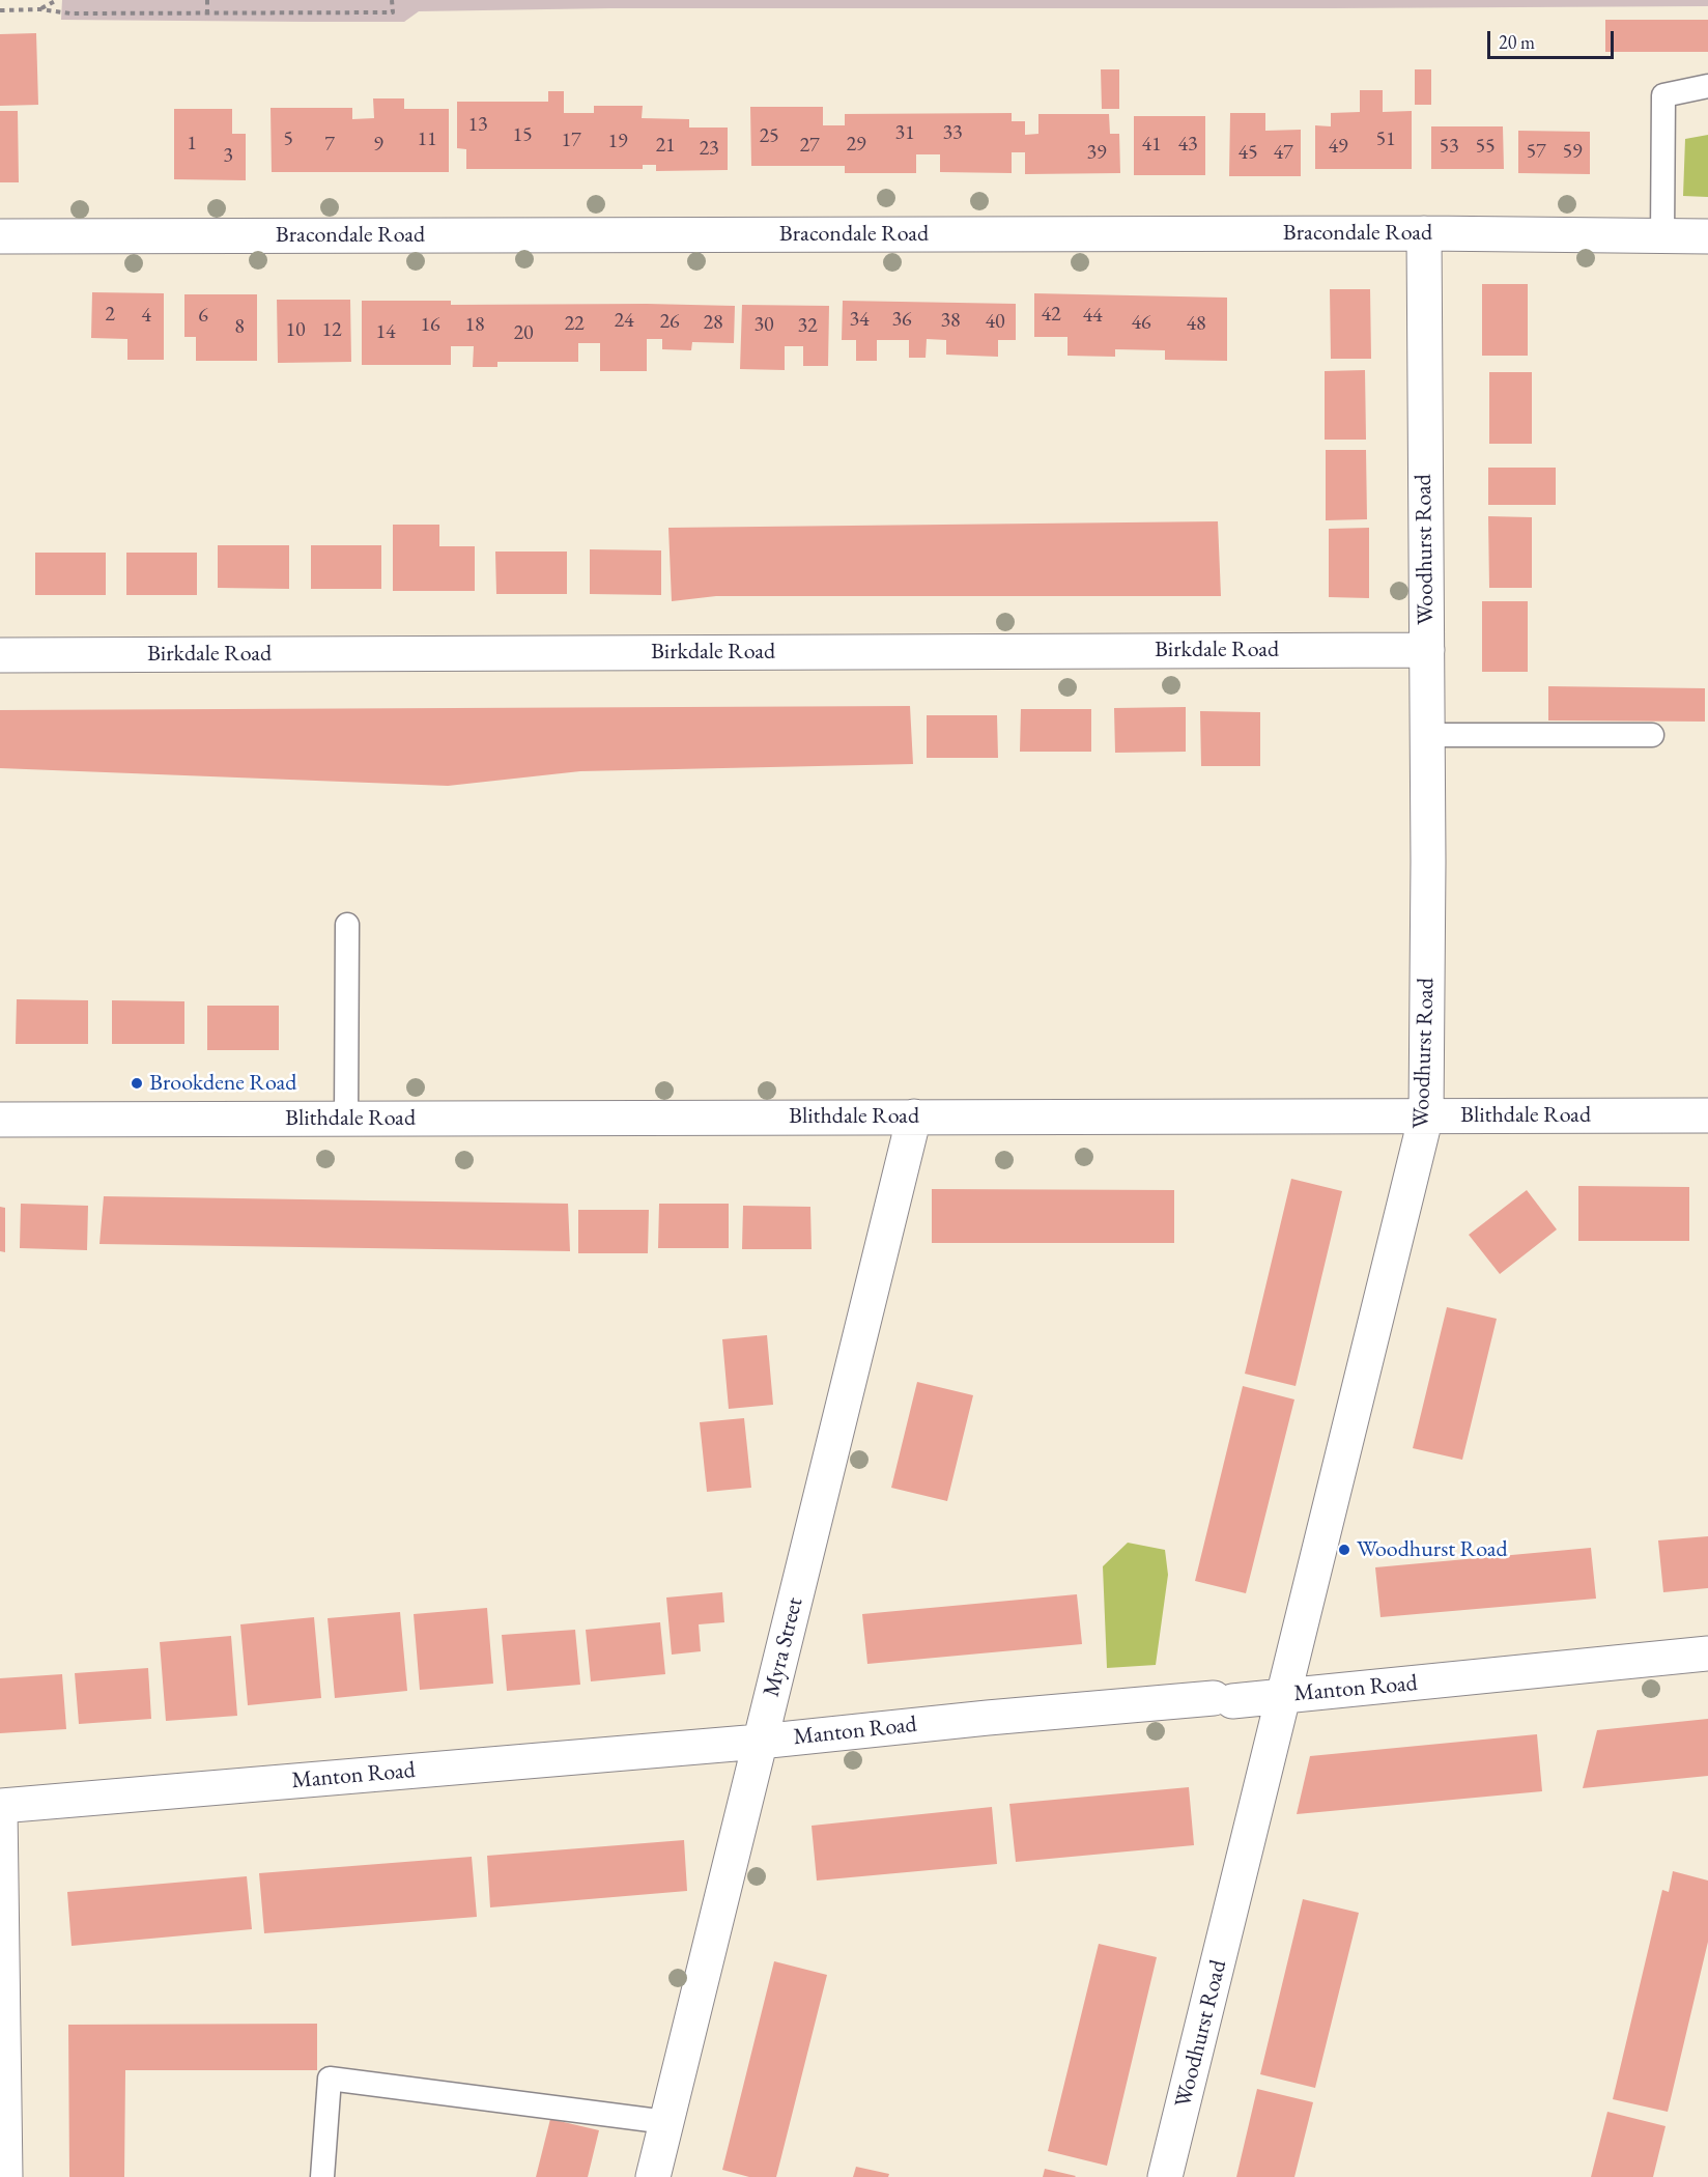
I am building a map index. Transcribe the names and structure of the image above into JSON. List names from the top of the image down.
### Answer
{
  "streets": {
    "street": [
      "Bracondale Road",
      "Woodhurst Road",
      "Birkdale Road",
      "Blithdale Road",
      "Myra Street",
      "Manton Road"
    ]
  },
  "crossings": [
    ["Bracondale Road", "Woodhurst Road"],
    ["Woodhurst Road", "Birkdale Road"],
    ["Woodhurst Road", "Blithdale Road"],
    ["Woodhurst Road", "Manton Road"],
    ["Blithdale Road", "Myra Street"],
    ["Myra Street", "Manton Road"]
  ],
  "places": ["Brookdene Road", "Woodhurst Road"],
  "house_numbers": [
    "13",
    "31",
    "33",
    "15",
    "25",
    "5",
    "11",
    "51",
    "17",
    "19",
    "1",
    "7",
    "9",
    "29",
    "41",
    "43",
    "21",
    "27",
    "49",
    "53",
    "55",
    "23",
    "57",
    "59",
    "39",
    "45",
    "47",
    "3",
    "2",
    "42",
    "4",
    "6",
    "44",
    "34",
    "36",
    "24",
    "38",
    "26",
    "40",
    "28",
    "46",
    "22",
    "48",
    "16",
    "18",
    "30",
    "32",
    "8",
    "10",
    "12",
    "14",
    "20"
  ],
  "scale_bar": "20 m"
}
